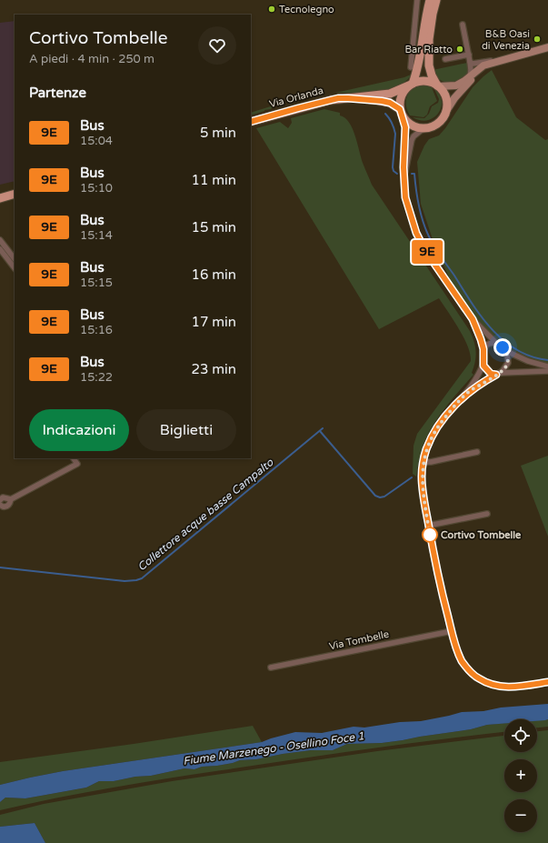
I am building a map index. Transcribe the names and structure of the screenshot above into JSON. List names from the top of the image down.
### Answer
{
  "streets": {
    "main road": ["Via Orlanda"],
    "street": ["Via Tombelle"]
  },
  "water": ["Collettore acque basse Campalto", "Fiume Marzenego - Osellino Foce 1"],
  "places": [
    "Tecnolegno",
    "B&B Oasi di Venezia",
    "Bar Riatto",
    "Cortivo Tombelle"
  ],
  "lines": ["bus line 9E"],
  "page": {
    "on_map": "9E",
    "heading": [
      ["Cortivo Tombelle", "A piedi · 4 min · 250 m"],
      "Partenze"
    ],
    "list": [
      {
        "mark": "9E",
        "name": "Bus",
        "note": "15:04",
        "value": "5 min"
      },
      {
        "mark": "9E",
        "name": "Bus",
        "note": "15:10",
        "value": "11 min"
      },
      {
        "mark": "9E",
        "name": "Bus",
        "note": "15:14",
        "value": "15 min"
      },
      {
        "mark": "9E",
        "name": "Bus",
        "note": "15:15",
        "value": "16 min"
      },
      {
        "mark": "9E",
        "name": "Bus",
        "note": "15:16",
        "value": "17 min"
      },
      {
        "mark": "9E",
        "name": "Bus",
        "note": "15:22",
        "value": "23 min"
      }
    ],
    "buttons": ["Indicazioni", "Biglietti"],
    "map_buttons": ["+", "−"]
  }
}
